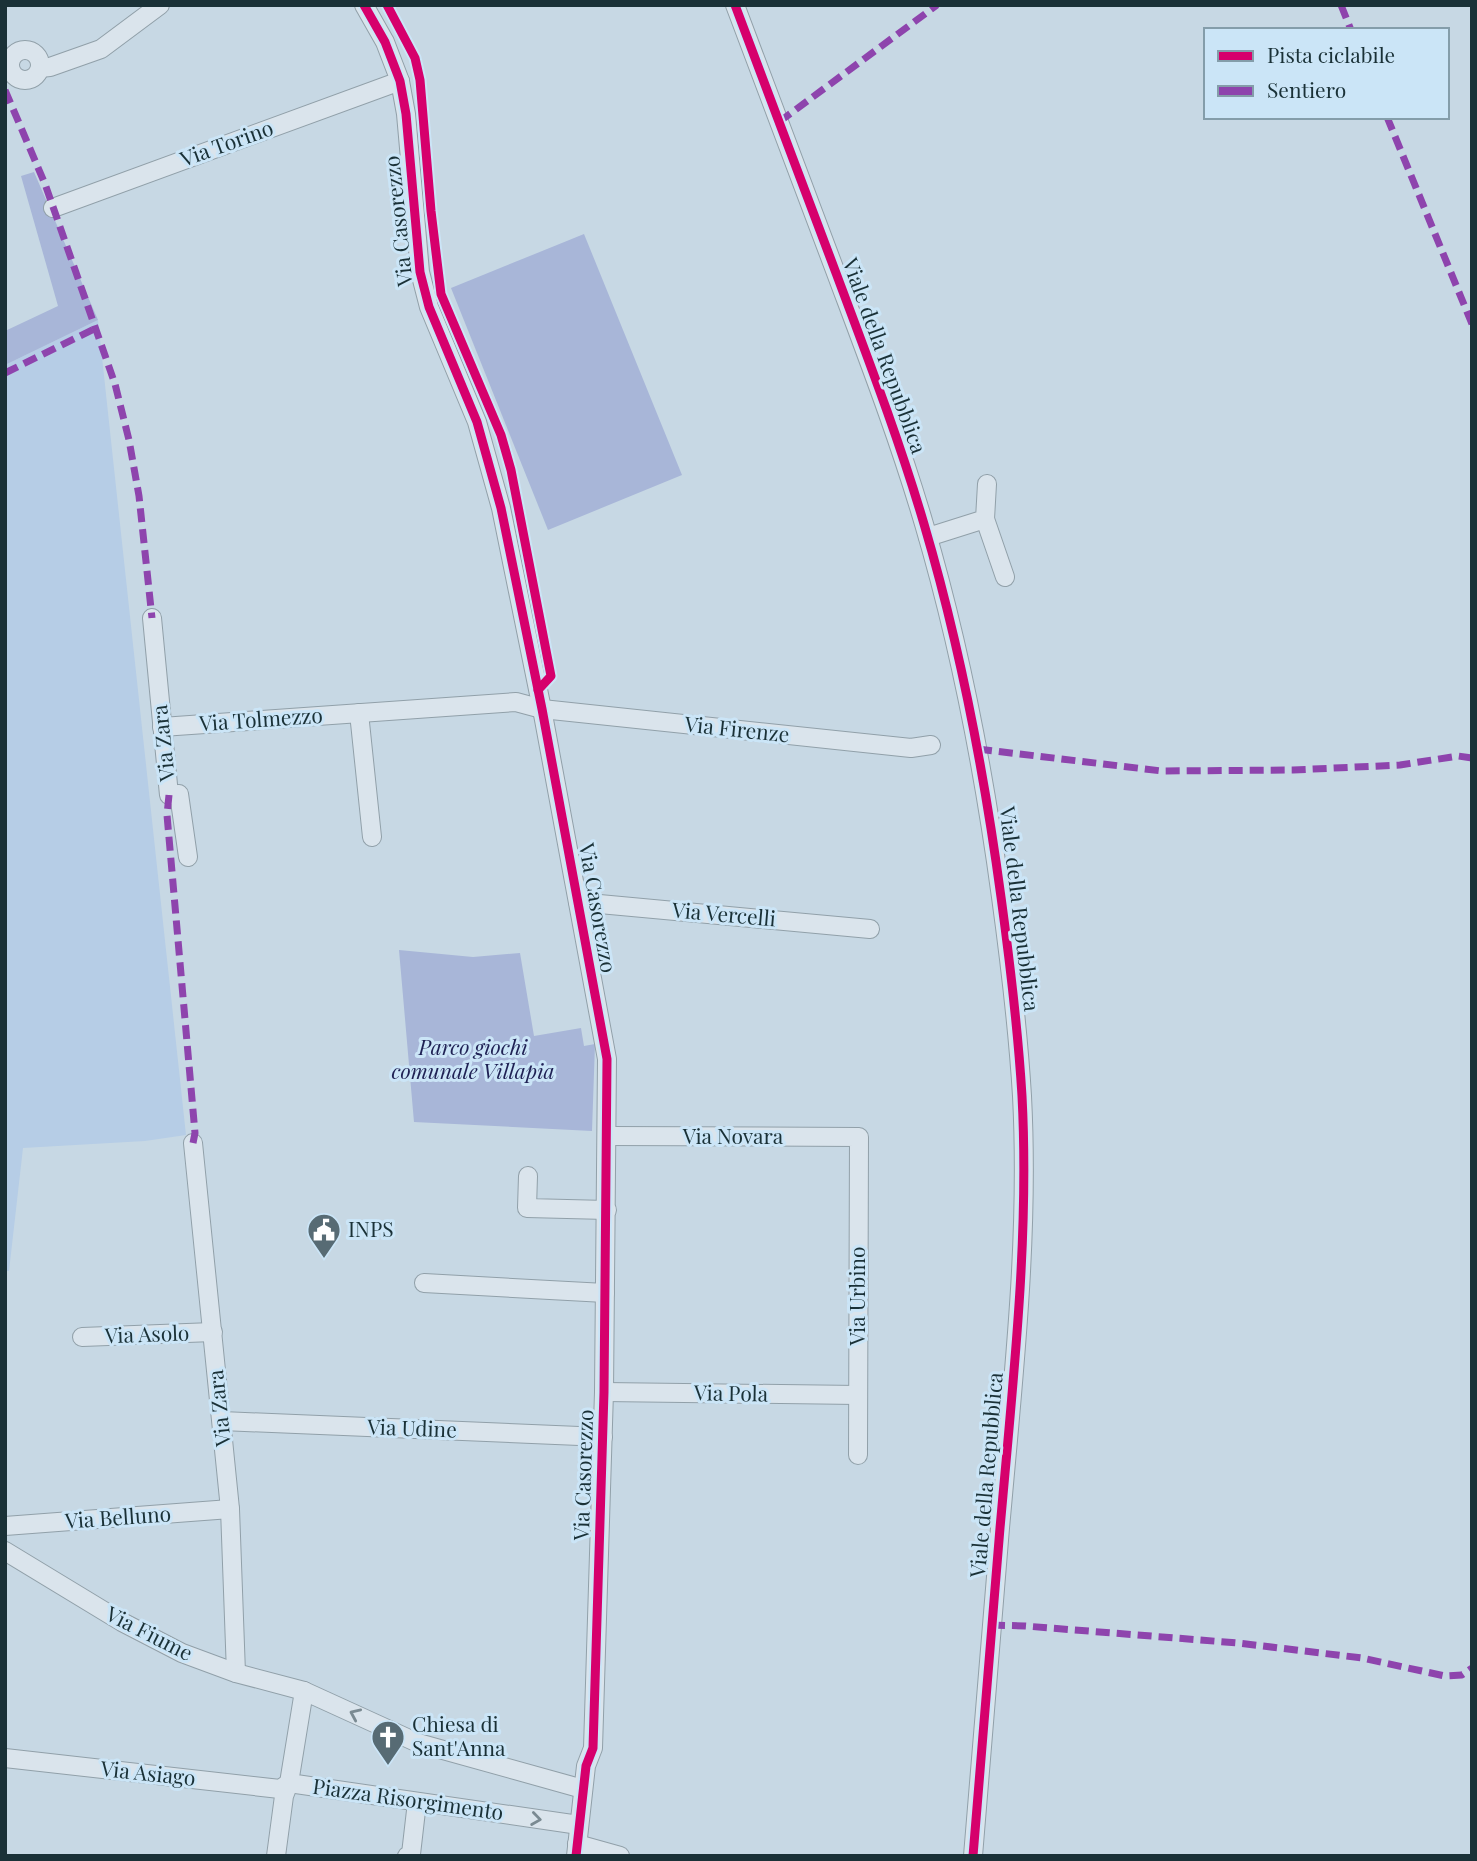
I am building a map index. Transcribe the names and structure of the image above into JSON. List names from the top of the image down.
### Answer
{
  "streets": {
    "street": [
      "Via Torino",
      "Via Casorezzo",
      "Viale della Repubblica",
      "Via Tolmezzo",
      "Via Firenze",
      "Via Zara",
      "Via Vercelli",
      "Via Novara",
      "Via Urbino",
      "Via Asolo",
      "Via Pola",
      "Via Udine",
      "Via Belluno",
      "Via Fiume",
      "Via Asiago",
      "Piazza Risorgimento"
    ]
  },
  "crossings": [
    ["Via Torino", "Via Casorezzo"],
    ["Via Casorezzo", "Via Tolmezzo"],
    ["Via Casorezzo", "Via Firenze"],
    ["Via Casorezzo", "Via Vercelli"],
    ["Via Casorezzo", "Via Novara"],
    ["Via Casorezzo", "Via Pola"],
    ["Via Casorezzo", "Via Udine"],
    ["Via Casorezzo", "Piazza Risorgimento"],
    ["Via Tolmezzo", "Via Firenze"],
    ["Via Tolmezzo", "Via Zara"],
    ["Via Zara", "Via Asolo"],
    ["Via Zara", "Via Udine"],
    ["Via Zara", "Via Belluno"],
    ["Via Zara", "Via Fiume"],
    ["Via Novara", "Via Urbino"],
    ["Via Urbino", "Via Pola"],
    ["Via Fiume", "Piazza Risorgimento"],
    ["Via Asiago", "Piazza Risorgimento"]
  ],
  "parks": ["Parco giochi comunale Villapia"],
  "places": {
    "public building": ["INPS"],
    "church": ["Chiesa di Sant'Anna"]
  },
  "legend": ["Pista ciclabile", "Sentiero"]
}
